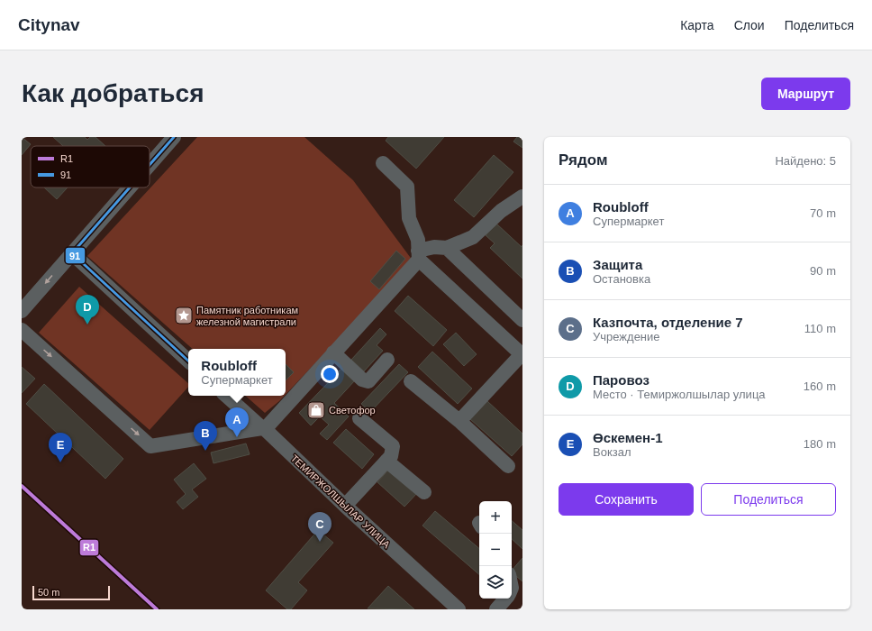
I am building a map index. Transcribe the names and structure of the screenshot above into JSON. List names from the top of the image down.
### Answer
{
  "streets": {
    "street": ["ТЕМИРЖОЛШЫЛАР УЛИЦА"]
  },
  "places": {
    "place": ["Памятник работникам железной магистрали"],
    "shop": ["Светофор"]
  },
  "lines": ["transit line 91", "transit line R1"],
  "legend": ["R1", "91"],
  "scale_bar": "50 m",
  "page": {
    "header": "Citynav",
    "nav": ["Карта", "Слои", "Поделиться"],
    "buttons": [
      "Маршрут",
      ["Сохранить", "Поделиться"]
    ],
    "title": "Как добраться",
    "heading": ["Рядом", "Найдено: 5"],
    "list": [
      {
        "mark": "A",
        "name": "Roubloff",
        "note": "Супермаркет",
        "value": "70 m"
      },
      {
        "mark": "B",
        "name": "Защита",
        "note": "Остановка",
        "value": "90 m"
      },
      {
        "mark": "C",
        "name": "Казпочта, отделение 7",
        "note": "Учреждение",
        "value": "110 m"
      },
      {
        "mark": "D",
        "name": "Паровоз",
        "note": "Место · Темиржолшылар улица",
        "value": "160 m"
      },
      {
        "mark": "E",
        "name": "Өскемен-1",
        "note": "Вокзал",
        "value": "180 m"
      }
    ],
    "pins": [
      "D",
      "A",
      "B",
      "E",
      "C"
    ],
    "popup": ["Roubloff", "Супермаркет"],
    "map_buttons": ["+", "−"],
    "scale": "50 m"
  }
}
